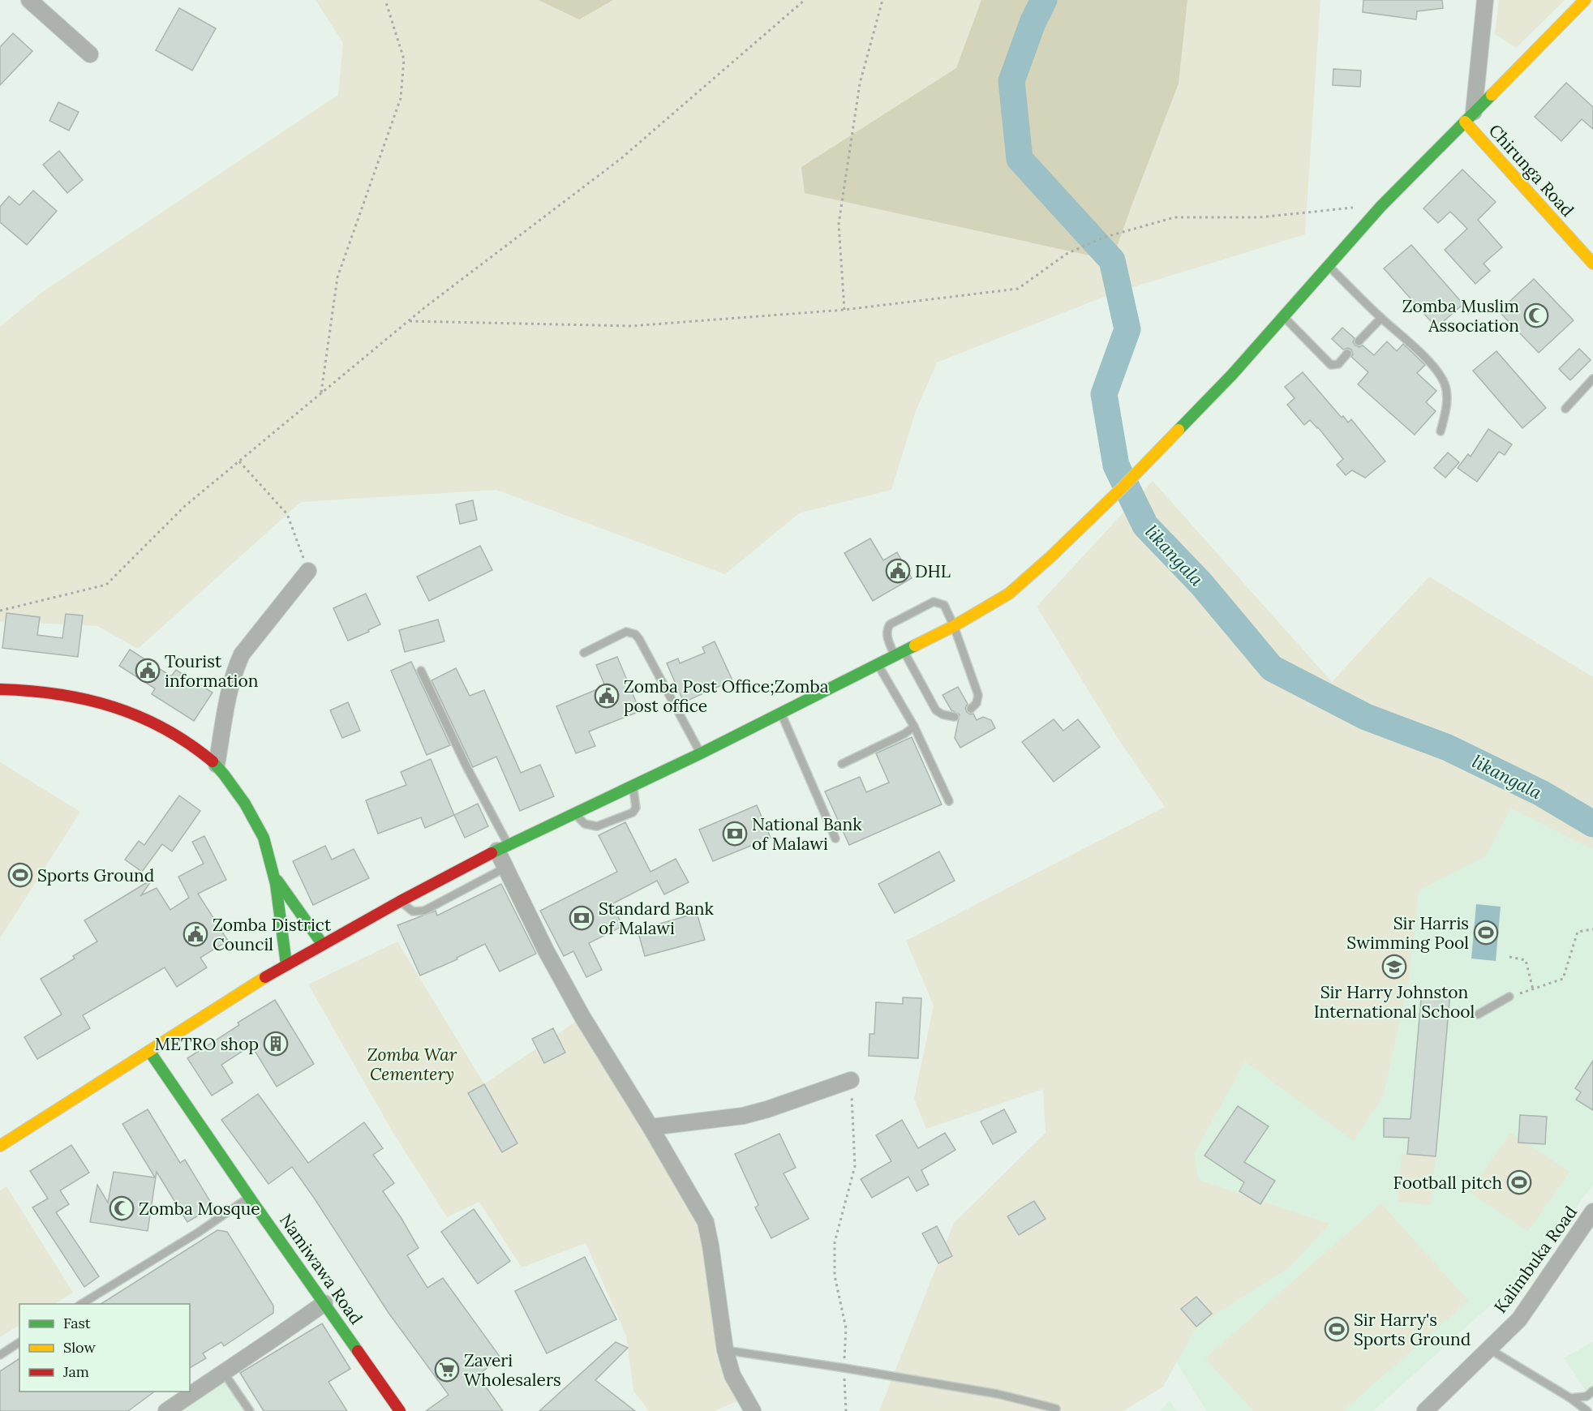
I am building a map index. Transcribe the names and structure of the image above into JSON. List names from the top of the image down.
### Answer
{
  "streets": {
    "main road": ["Chirunga Road", "Namiwawa Road"],
    "street": ["Kalimbuka Road"]
  },
  "water": ["likangala"],
  "parks": ["Zomba War Cementery"],
  "places": {
    "mosque": ["Zomba Muslim Association", "Zomba Mosque"],
    "public building": [
      "DHL",
      "Tourist information",
      "Zomba Post Office;Zomba post office",
      "Zomba District Council"
    ],
    "bank": ["National Bank of Malawi", "Standard Bank of Malawi"],
    "sports": [
      "Sports Ground",
      "Sir Harris Swimming Pool",
      "Football pitch",
      "Sir Harry's Sports Ground"
    ],
    "school or university": ["Sir Harry Johnston International School"],
    "building": ["METRO shop"],
    "supermarket": ["Zaveri Wholesalers"]
  },
  "legend": ["Fast", "Slow", "Jam"]
}
